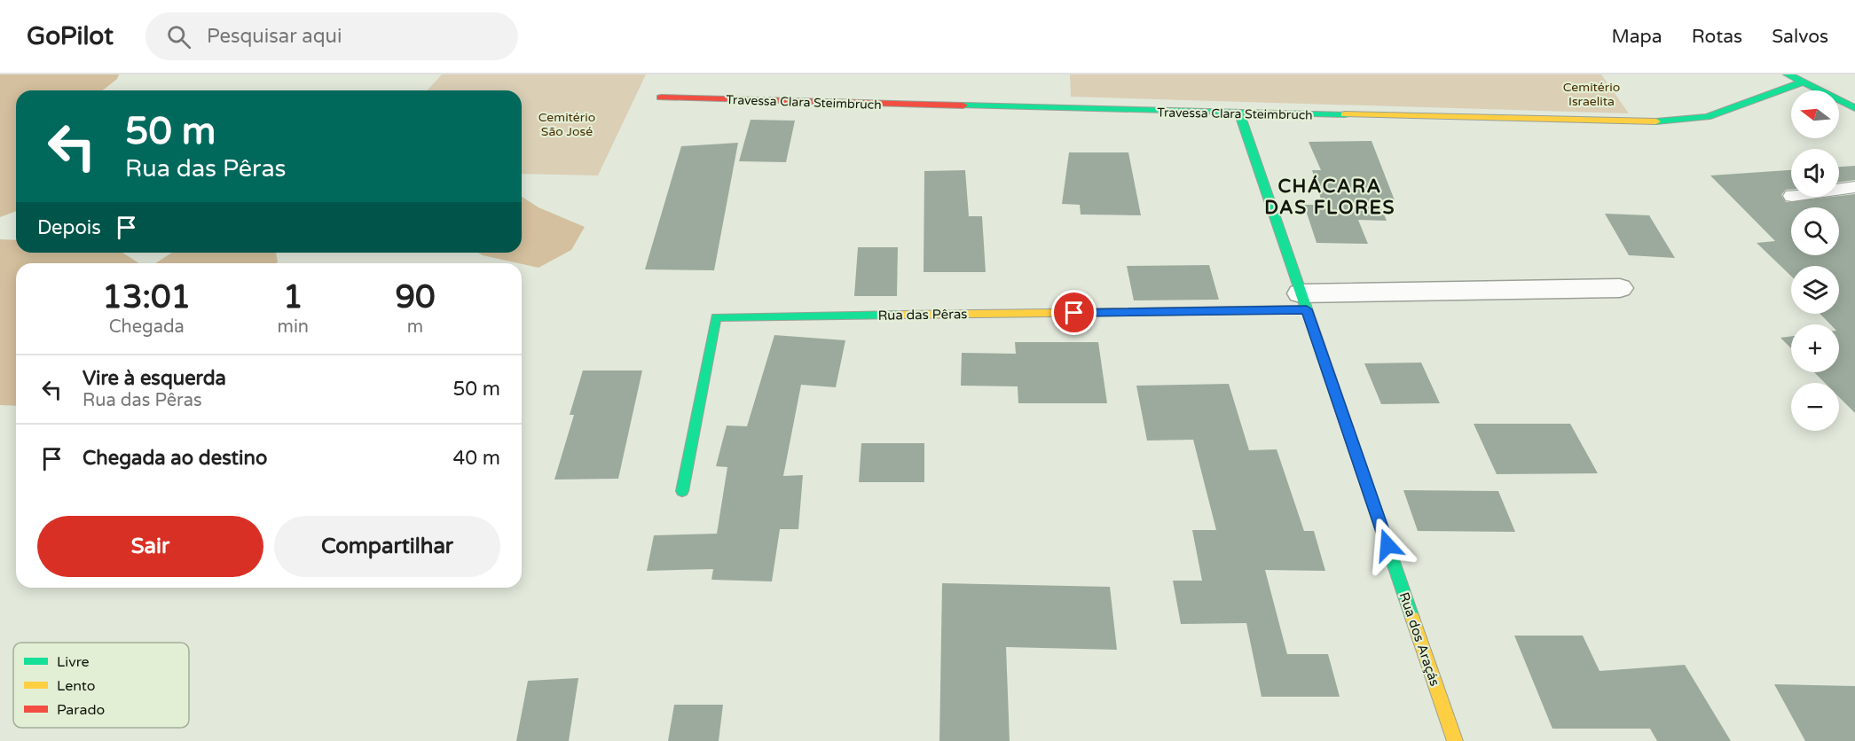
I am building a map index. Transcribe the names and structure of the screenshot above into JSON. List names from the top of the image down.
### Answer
{
  "streets": {
    "street": ["Travessa Clara Steimbruch", "Rua das Pêras", "Rua dos Araçás"]
  },
  "crossings": [
    ["Travessa Clara Steimbruch", "Rua dos Araçás"],
    ["Rua das Pêras", "Rua dos Araçás"]
  ],
  "districts": ["CHÁCARA DAS FLORES"],
  "parks": ["Cemitério Israelita", "Cemitério São José"],
  "legend": ["Livre", "Lento", "Parado"],
  "north": "left",
  "page": {
    "header": "GoPilot",
    "search": "Pesquisar aqui",
    "nav": ["Mapa", "Rotas", "Salvos"],
    "map_buttons": ["+", "−"],
    "turn": ["50 m", "Rua das Pêras"],
    "then": "Depois",
    "eta": [
      "13:01",
      "Chegada",
      "1",
      "min",
      "90",
      "m"
    ],
    "list": [
      {
        "name": "Vire à esquerda",
        "note": "Rua das Pêras",
        "value": "50 m"
      },
      {
        "name": "Chegada ao destino",
        "value": "40 m"
      }
    ],
    "buttons": ["Sair", "Compartilhar"]
  }
}
